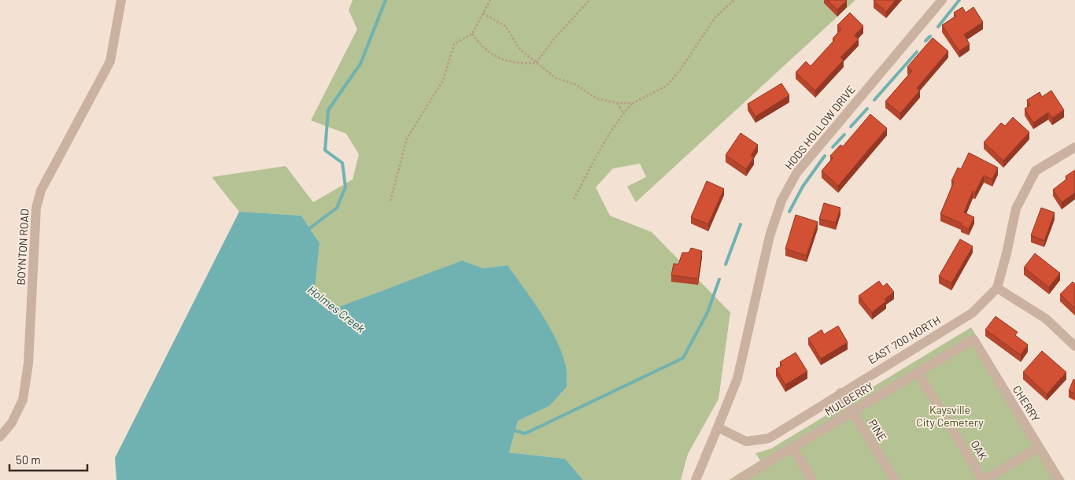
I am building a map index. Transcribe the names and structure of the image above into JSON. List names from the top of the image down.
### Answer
{
  "streets": {
    "street": [
      "HODS HOLLOW DRIVE",
      "BOYNTON ROAD",
      "EAST 700 NORTH",
      "MULBERRY",
      "CHERRY",
      "PINE",
      "OAK"
    ]
  },
  "crossings": [
    ["HODS HOLLOW DRIVE", "EAST 700 NORTH"],
    ["EAST 700 NORTH", "PINE"],
    ["MULBERRY", "CHERRY"],
    ["MULBERRY", "PINE"],
    ["MULBERRY", "OAK"]
  ],
  "water": ["Holmes Creek"],
  "parks": ["Kaysville City Cemetery"],
  "scale_bar": "50 m"
}
